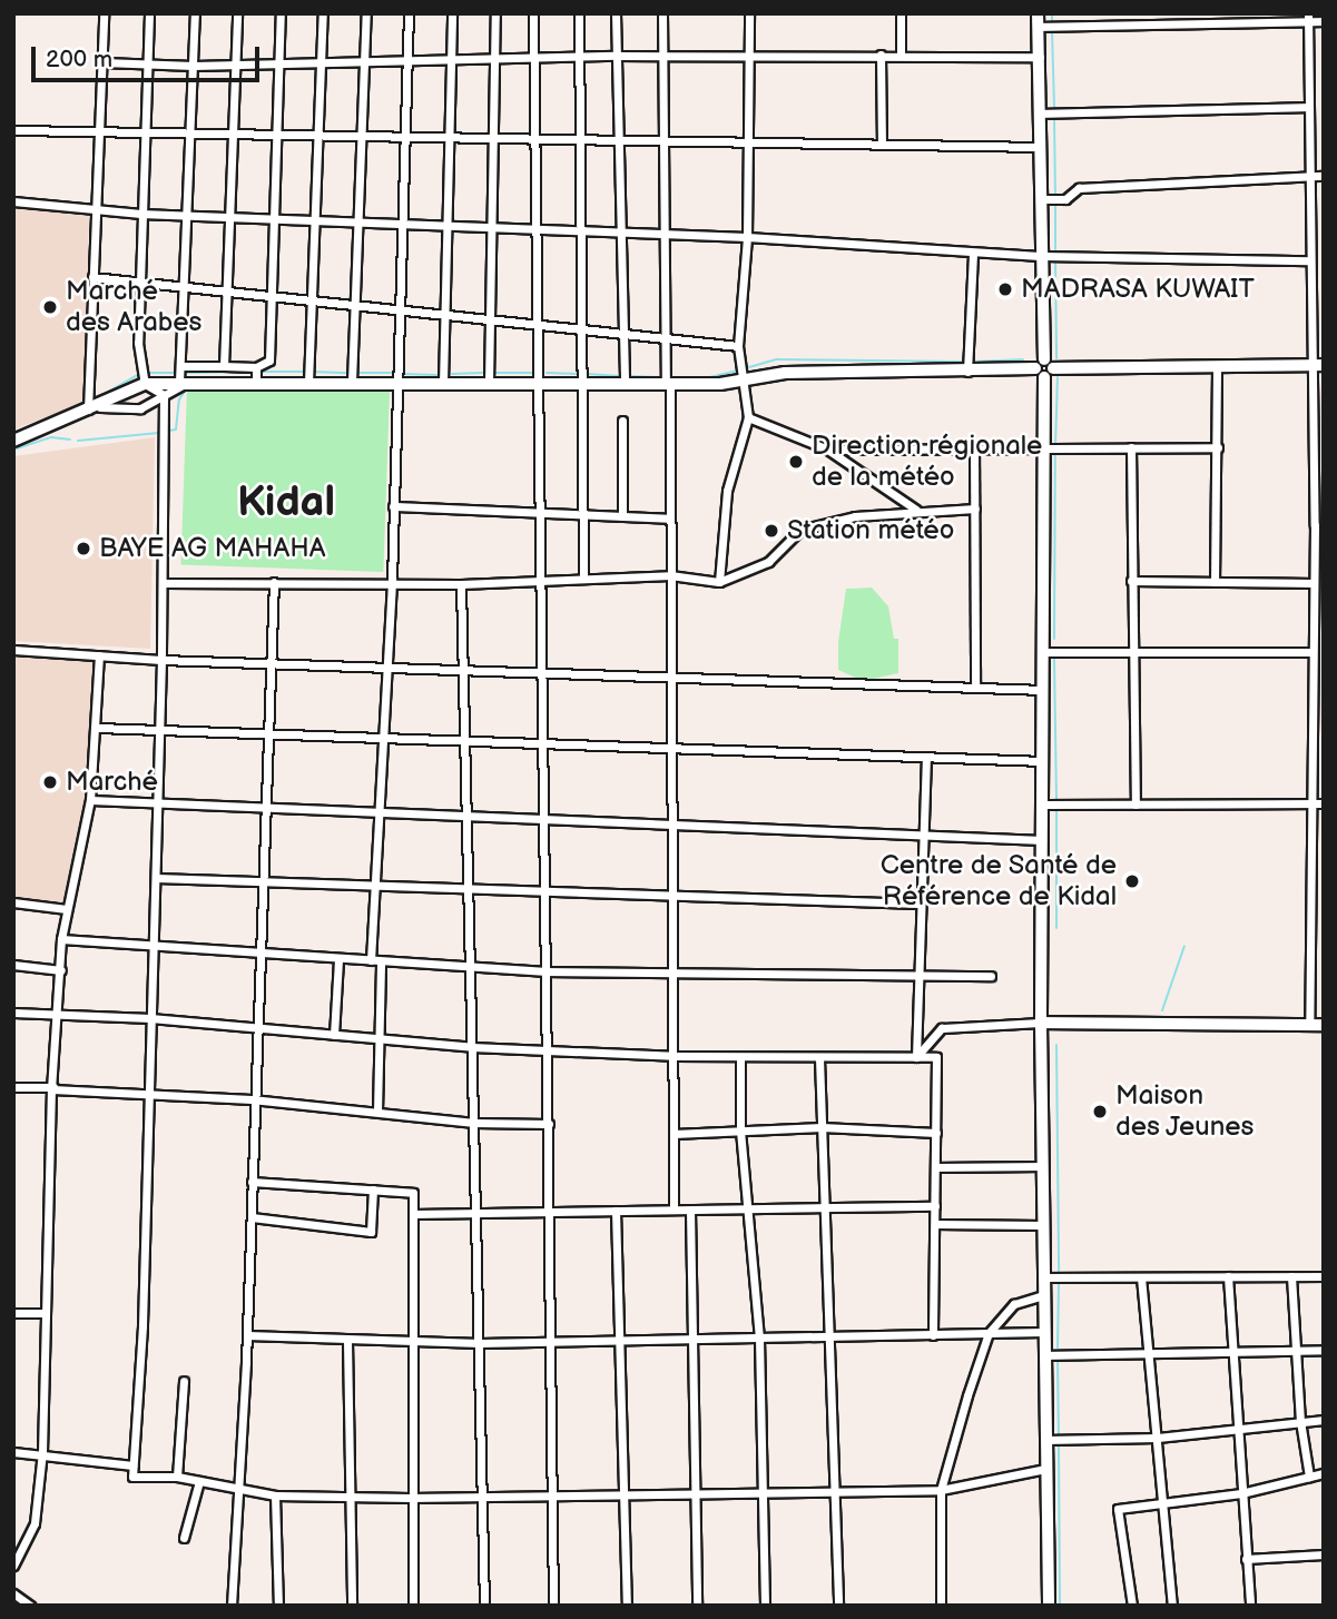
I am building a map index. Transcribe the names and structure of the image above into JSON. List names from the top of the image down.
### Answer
{
  "districts": ["Kidal"],
  "places": [
    "MADRASA KUWAIT",
    "Marché des Arabes",
    "Direction régionale de la météo",
    "Station météo",
    "BAYE AG MAHAHA",
    "Marché",
    "Centre de Santé de Référence de Kidal",
    "Maison des Jeunes"
  ],
  "scale_bar": "200 m"
}
